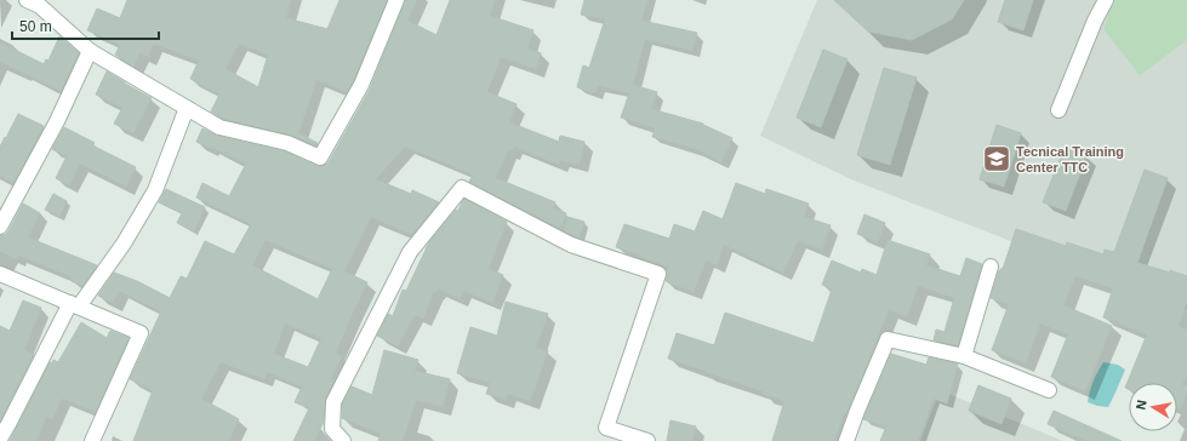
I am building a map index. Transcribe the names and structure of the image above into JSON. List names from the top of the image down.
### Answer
{
  "places": {
    "school or university": ["Tecnical Training Center TTC"]
  },
  "scale_bar": "50 m",
  "north": "left"
}
